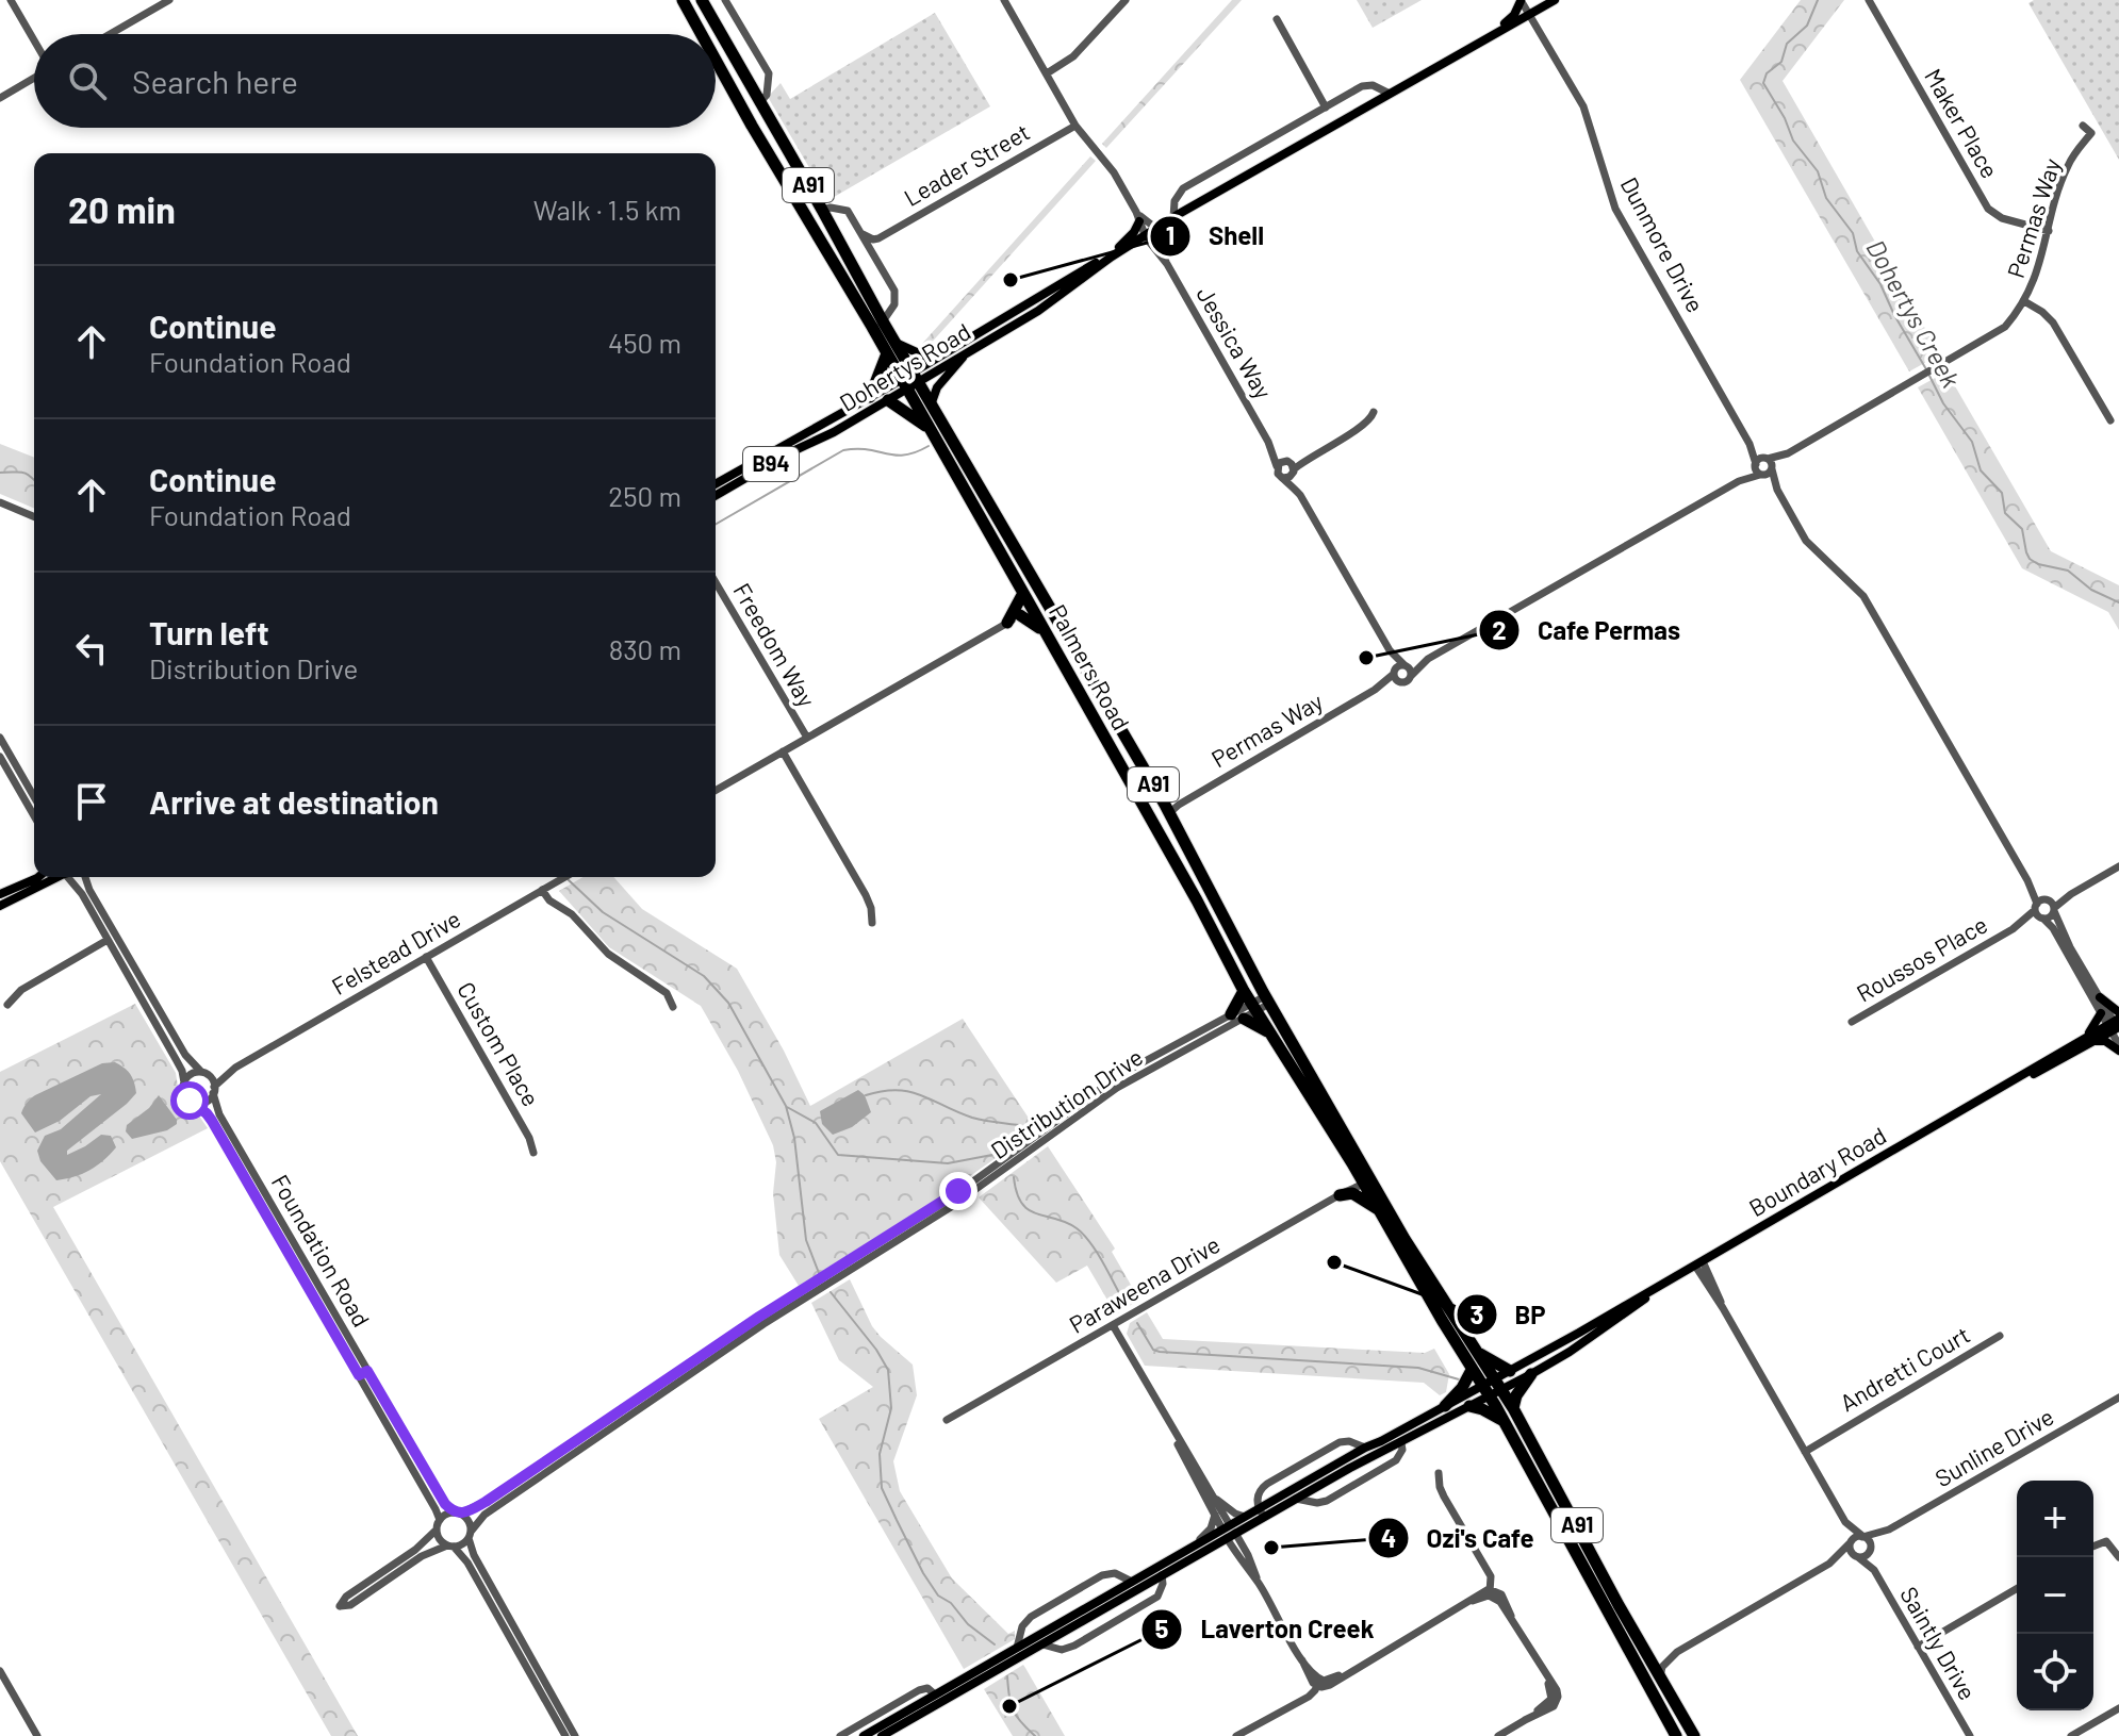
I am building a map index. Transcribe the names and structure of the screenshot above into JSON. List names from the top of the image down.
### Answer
{
  "streets": {
    "highway": ["A91", "Palmers Road"],
    "main road": ["Dohertys Road", "B94", "Boundary Road"],
    "street": [
      "Maker Place",
      "Leader Street",
      "Permas Way",
      "Dunmore Drive",
      "Jessica Way",
      "Freedom Way",
      "Felstead Drive",
      "Roussos Place",
      "Custom Place",
      "Distribution Drive",
      "Foundation Road",
      "Paraweena Drive",
      "Andretti Court",
      "Sunline Drive",
      "Saintly Drive"
    ]
  },
  "crossings": [
    ["Maker Place", "Permas Way"],
    ["A91", "Palmers Road"],
    ["A91", "Boundary Road"],
    ["Permas Way", "Dunmore Drive"],
    ["Permas Way", "Palmers Road"],
    ["Dunmore Drive", "Dohertys Road"],
    ["Dunmore Drive", "Roussos Place"],
    ["Jessica Way", "Dohertys Road"],
    ["Dohertys Road", "Palmers Road"],
    ["Palmers Road", "Distribution Drive"],
    ["Palmers Road", "Boundary Road"],
    ["Palmers Road", "Paraweena Drive"],
    ["Felstead Drive", "Custom Place"],
    ["Felstead Drive", "Foundation Road"],
    ["Distribution Drive", "Foundation Road"],
    ["Sunline Drive", "Saintly Drive"]
  ],
  "water": ["Dohertys Creek"],
  "places": [
    "Shell",
    "Cafe Permas",
    "BP",
    "Ozi's Cafe",
    "Laverton Creek"
  ],
  "page": {
    "search": "Search here",
    "heading": ["20 min", "Walk · 1.5 km"],
    "list": [
      ["Continue", "Foundation Road", "450 m"],
      ["Continue", "Foundation Road", "250 m"],
      ["Turn left", "Distribution Drive", "830 m"],
      "Arrive at destination"
    ],
    "map_buttons": ["+", "−"]
  }
}
